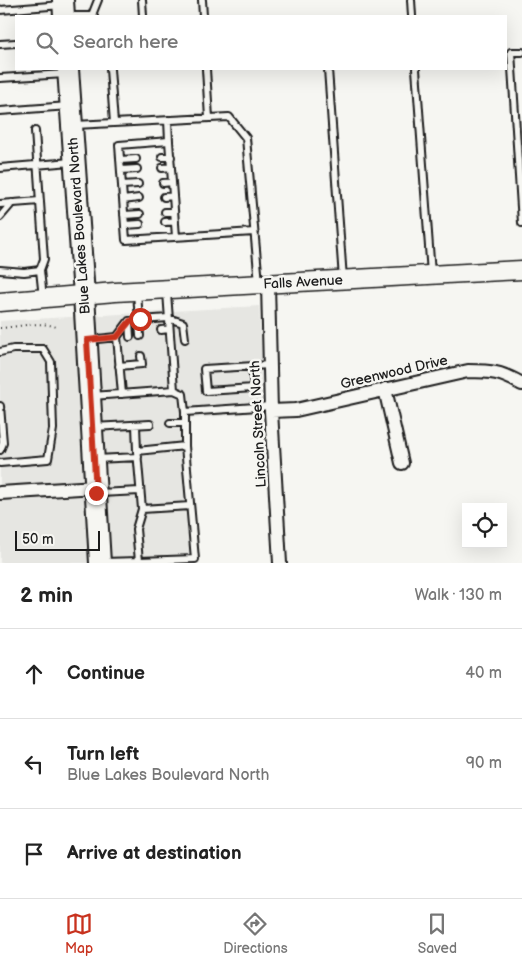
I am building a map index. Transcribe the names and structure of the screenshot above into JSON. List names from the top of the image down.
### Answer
{
  "streets": {
    "main road": ["Blue Lakes Boulevard North", "Falls Avenue"],
    "street": ["Greenwood Drive", "Lincoln Street North"]
  },
  "crossings": [
    ["Blue Lakes Boulevard North", "Falls Avenue"],
    ["Falls Avenue", "Lincoln Street North"],
    ["Greenwood Drive", "Lincoln Street North"]
  ],
  "scale_bar": "50 m",
  "page": {
    "search": "Search here",
    "scale": "50 m",
    "heading": ["2 min", "Walk · 130 m"],
    "list": [
      ["Continue", "40 m"],
      ["Turn left", "Blue Lakes Boulevard North", "90 m"],
      "Arrive at destination"
    ],
    "nav": ["Map", "Directions", "Saved"]
  }
}
